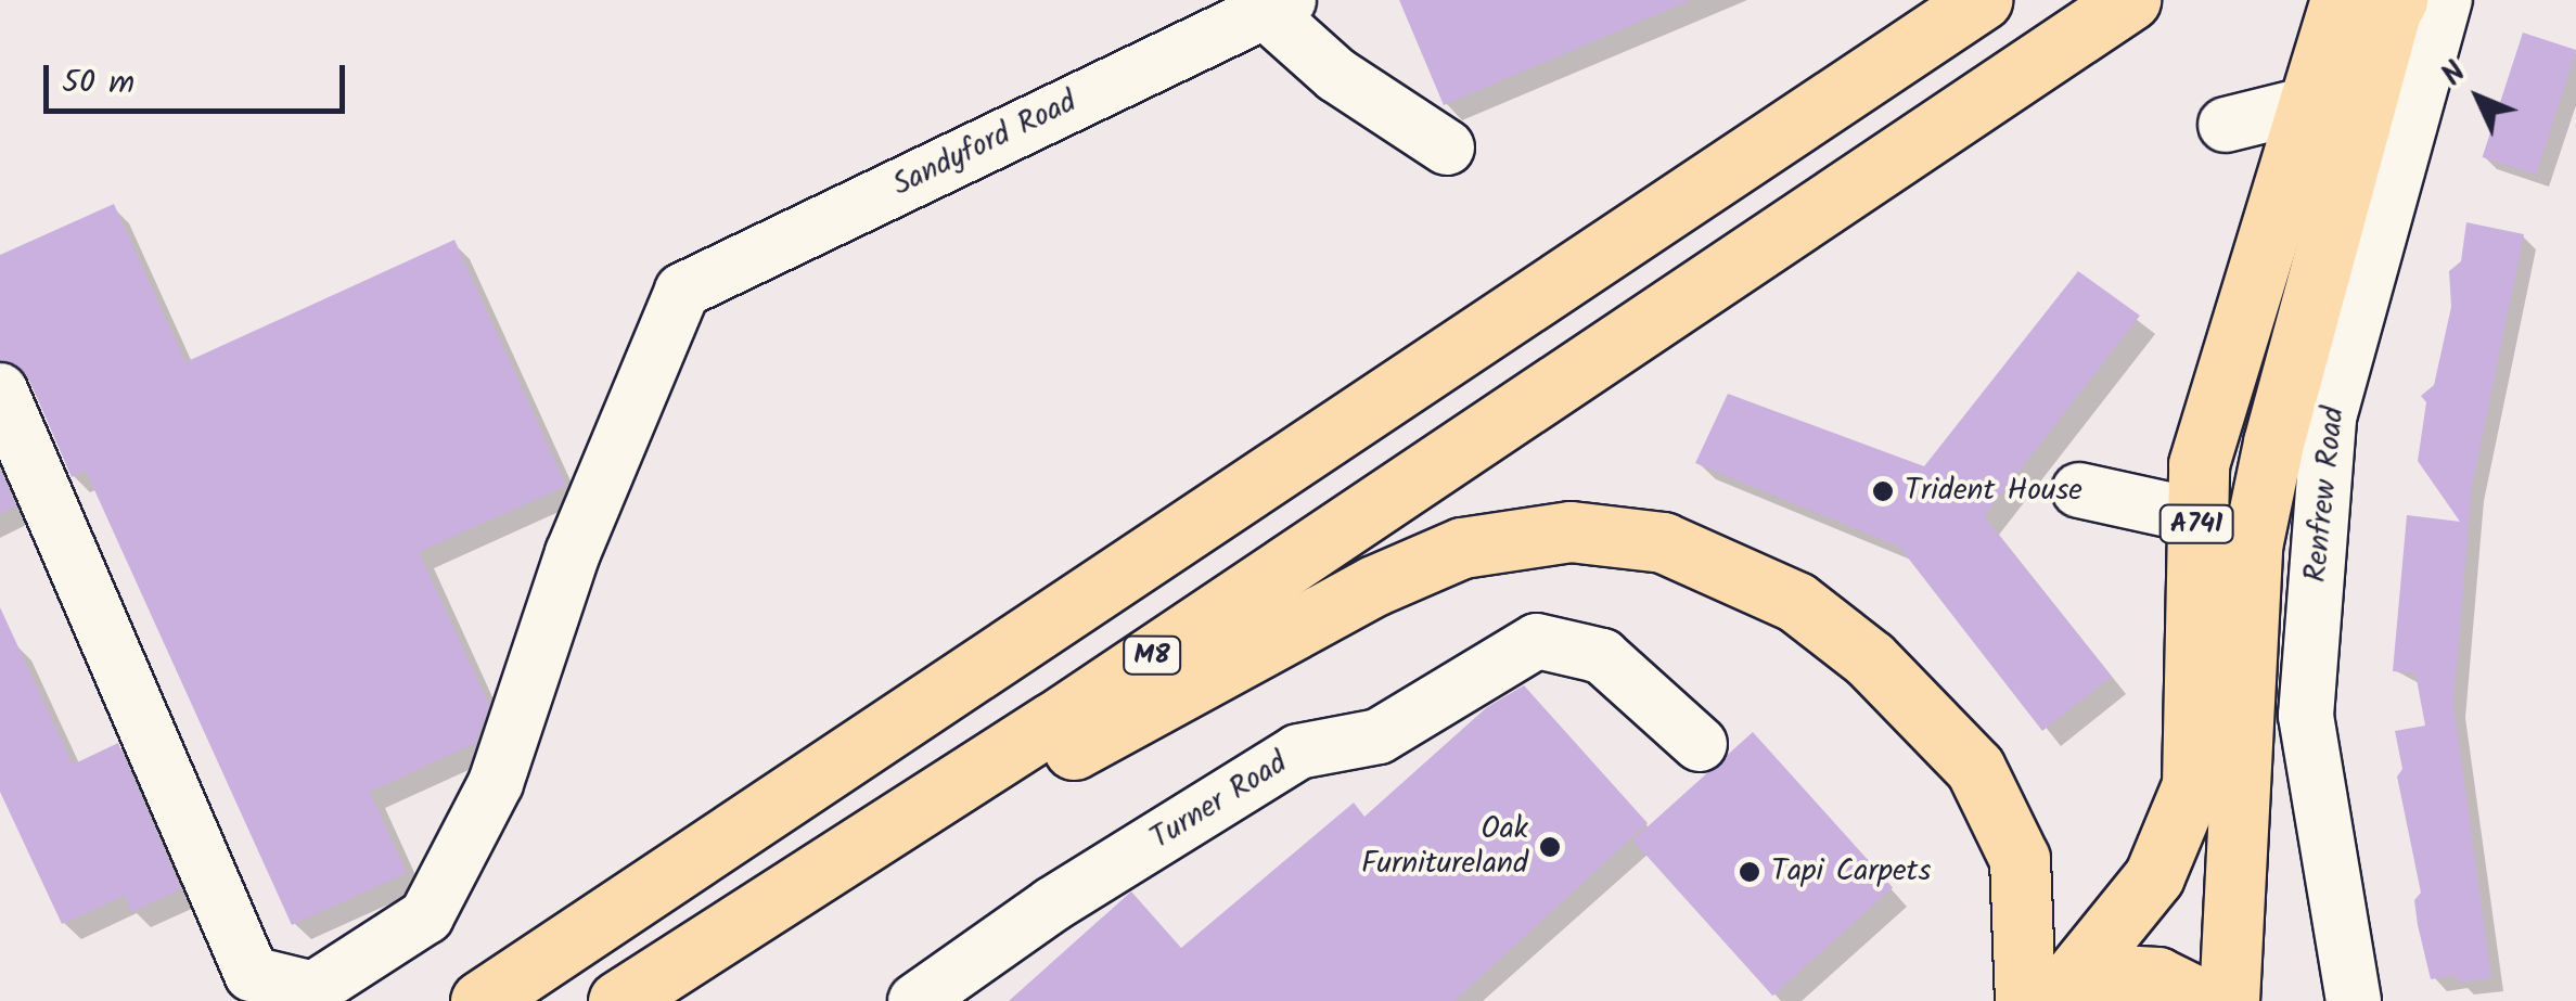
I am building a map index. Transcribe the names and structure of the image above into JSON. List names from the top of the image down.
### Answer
{
  "streets": {
    "main road": ["A741", "M8"],
    "street": ["Sandyford Road", "Renfrew Road", "Turner Road"]
  },
  "crossings": [
    ["Renfrew Road", "A741"]
  ],
  "places": ["Trident House", "Oak Furnitureland", "Tapi Carpets"],
  "scale_bar": "50 m",
  "north": "top left"
}
